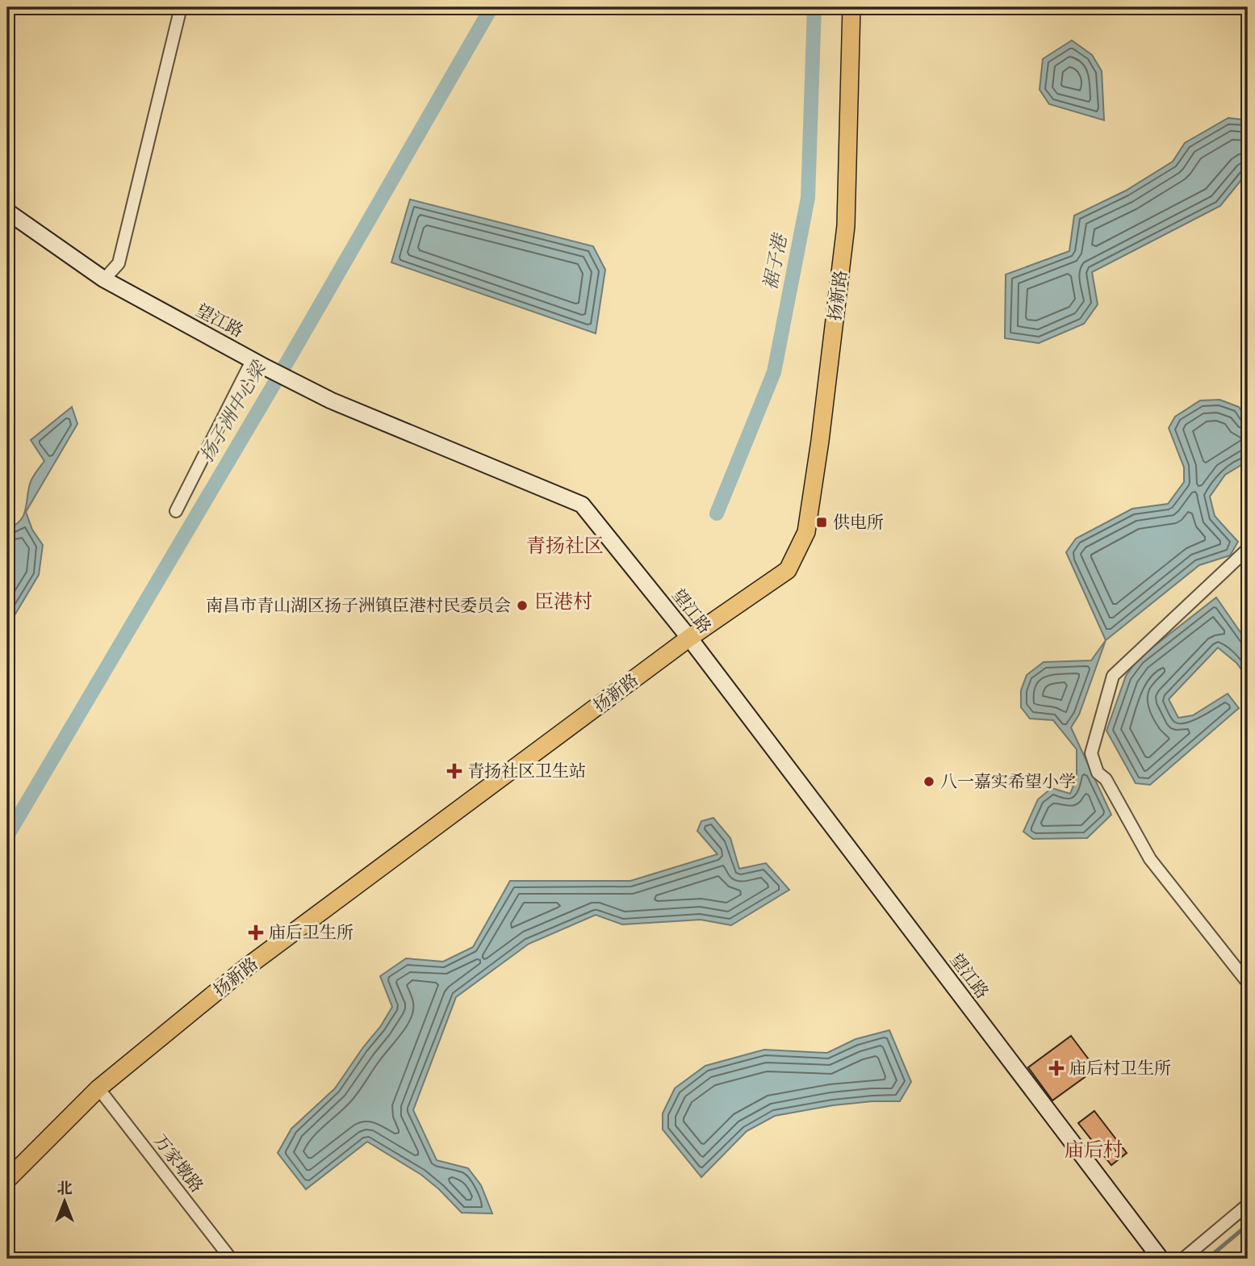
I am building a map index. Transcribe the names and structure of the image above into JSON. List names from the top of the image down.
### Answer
{
  "streets": {
    "main road": ["扬新路"],
    "street": ["望江路", "万家墩路"]
  },
  "crossings": [
    ["扬新路", "望江路"],
    ["扬新路", "万家墩路"]
  ],
  "districts": ["青扬社区", "臣港村", "庙后村"],
  "water": ["裾子港", "扬子洲中心梁"],
  "places": {
    "transit": ["供电所"],
    "other": ["南昌市青山湖区扬子洲镇臣港村民委员会", "八一嘉实希望小学"],
    "health": ["青扬社区卫生站", "庙后卫生所", "庙后村卫生所"]
  },
  "north": "top"
}
